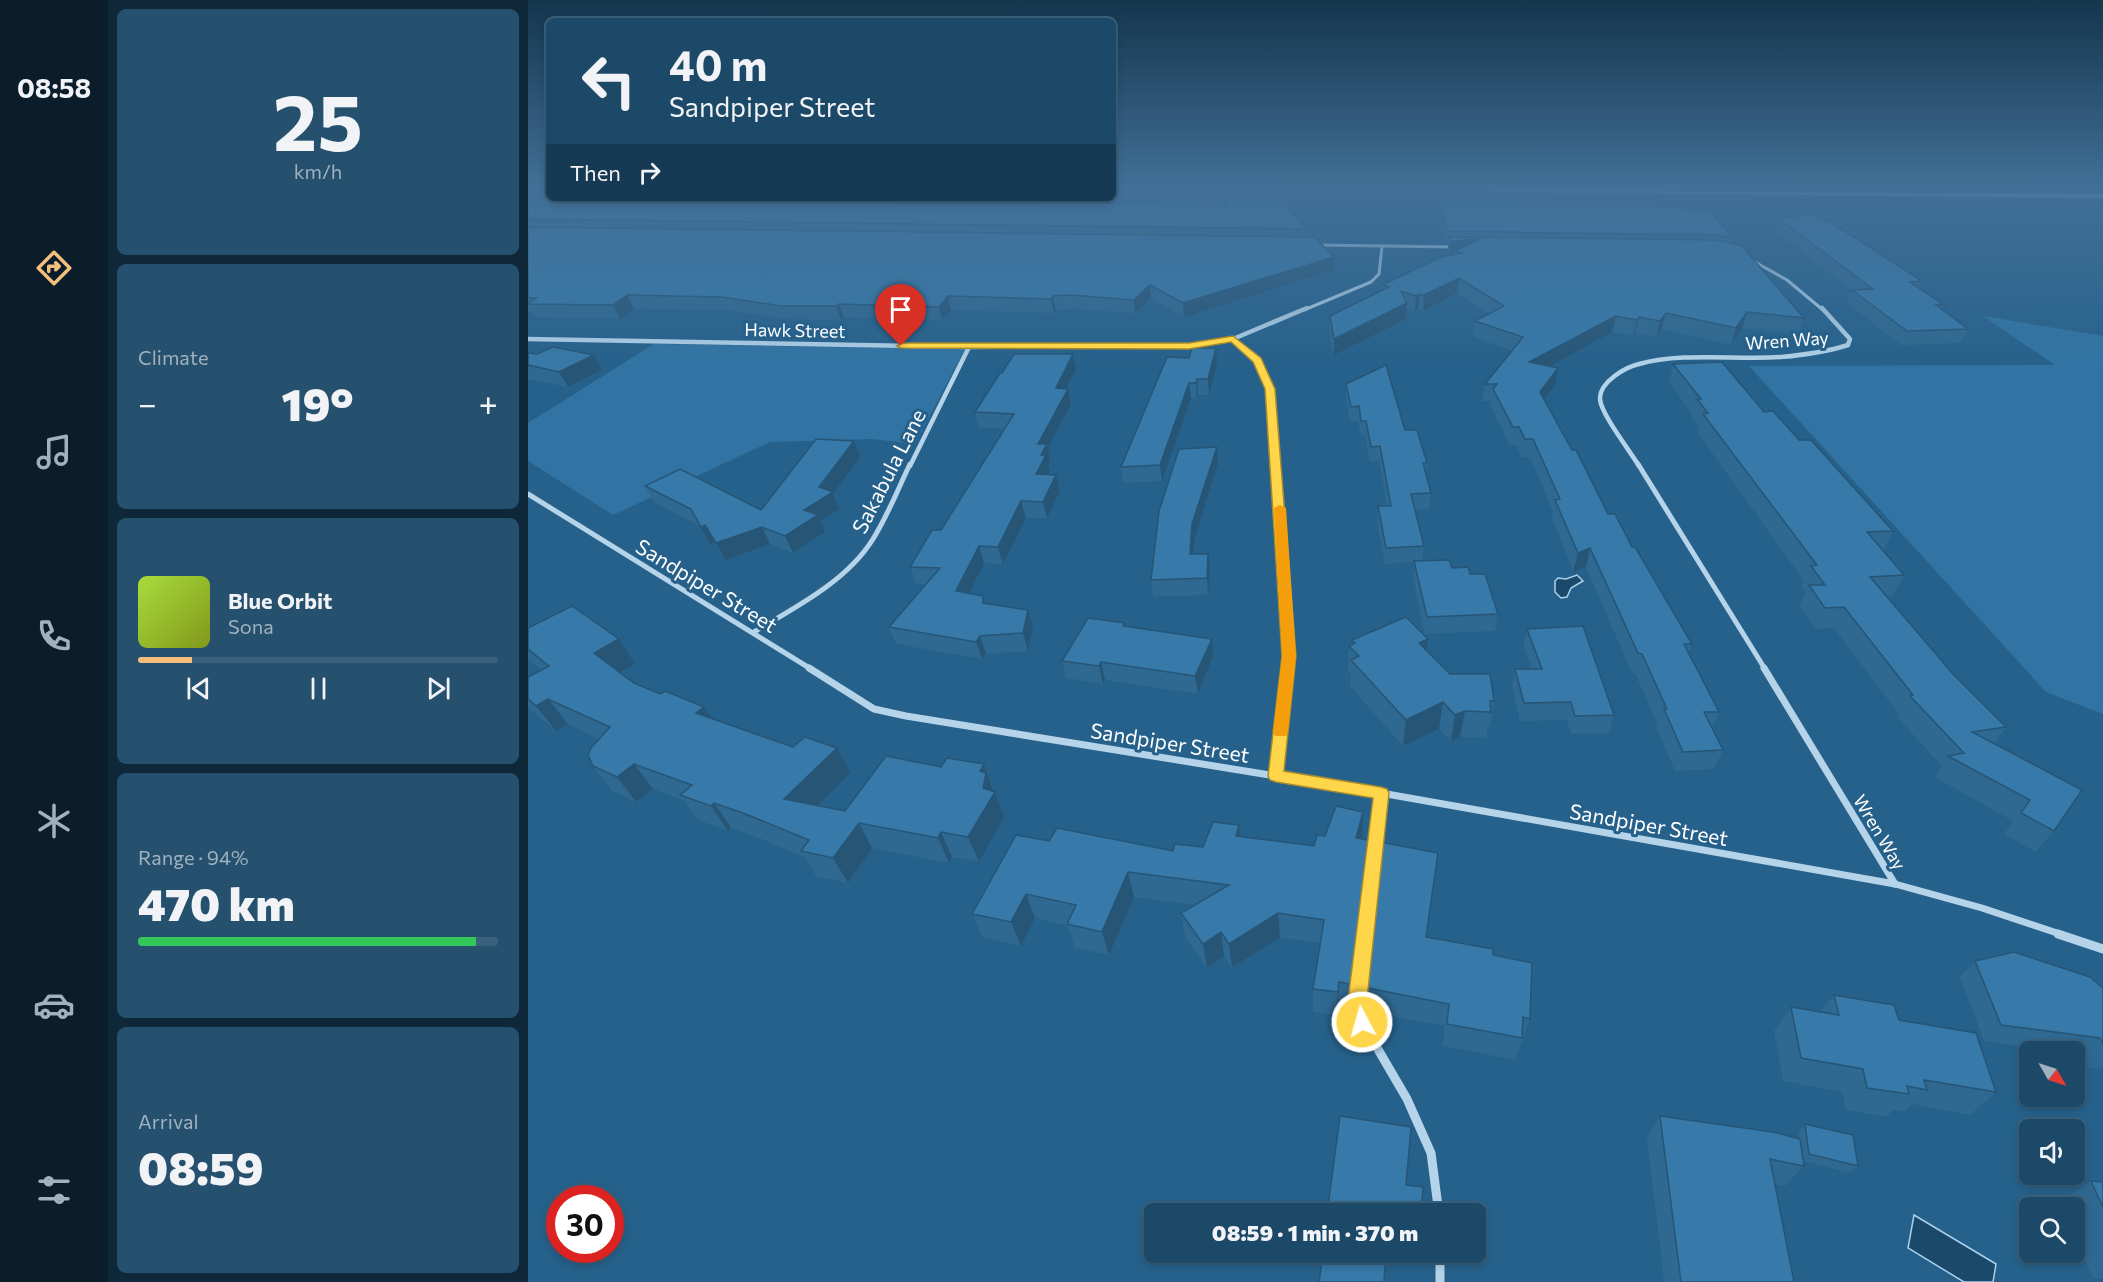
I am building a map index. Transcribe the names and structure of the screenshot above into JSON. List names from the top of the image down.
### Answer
{
  "streets": {
    "street": [
      "Hawk Street",
      "Wren Way",
      "Sakabula Lane",
      "Sandpiper Street"
    ]
  },
  "crossings": [
    ["Hawk Street", "Sakabula Lane"],
    ["Wren Way", "Sandpiper Street"],
    ["Sakabula Lane", "Sandpiper Street"]
  ],
  "north": "bottom right",
  "page": {
    "tabs": "08:58",
    "tile": [
      ["25", "km/h"],
      "Climate",
      ["Range · 94%", "470 km"],
      ["Arrival", "08:59"]
    ],
    "turn": ["40 m", "Sandpiper Street"],
    "then": "Then",
    "heat": ["−", "19°", "+"],
    "song": ["Blue Orbit", "Sona"],
    "limit": "30",
    "trip": "08:59 · 1 min · 370 m"
  }
}
